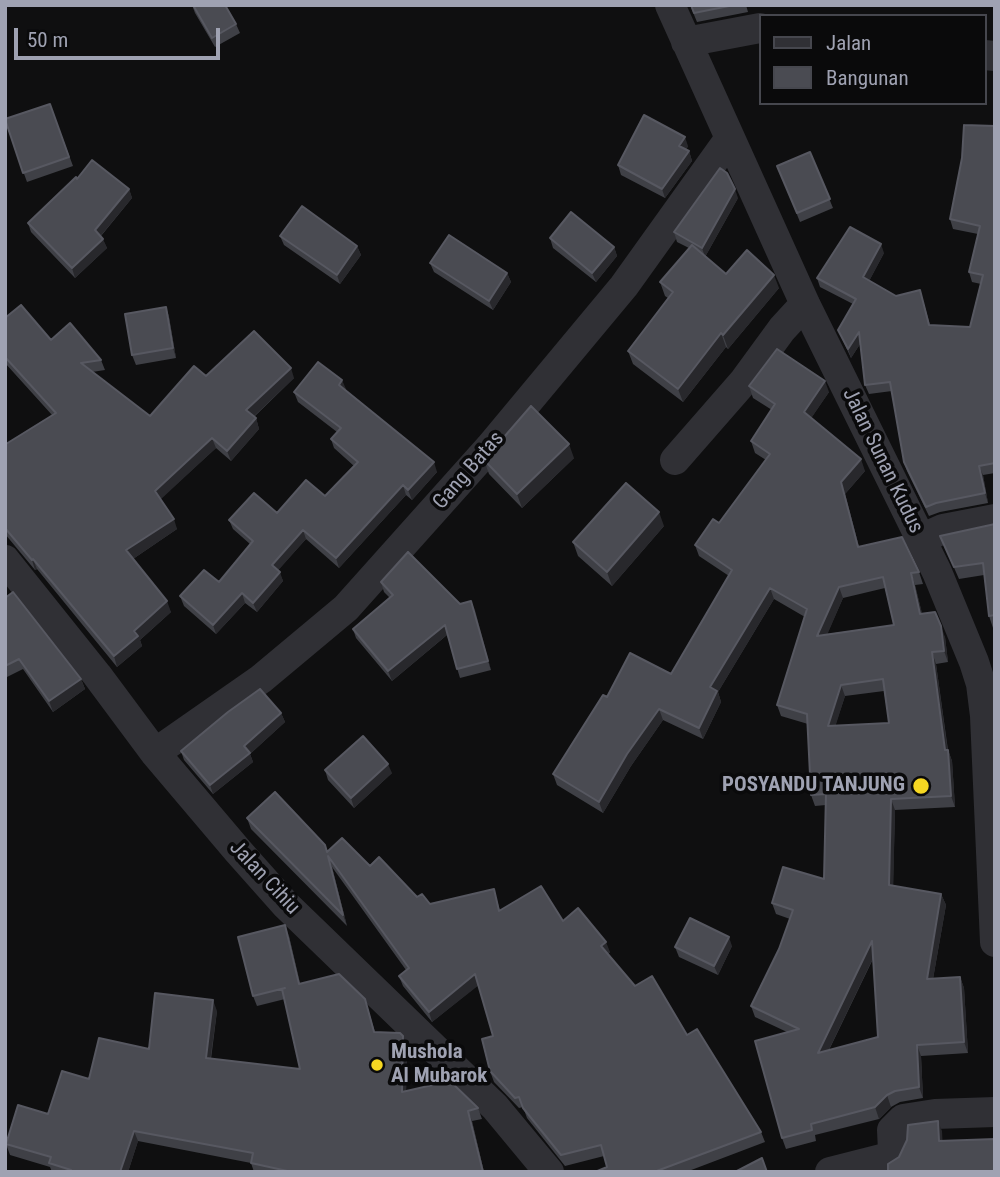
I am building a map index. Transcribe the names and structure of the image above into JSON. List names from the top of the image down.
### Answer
{
  "streets": {
    "street": ["Jalan Sunan Kudus", "Gang Batas", "Jalan Cihiu"]
  },
  "crossings": [
    ["Jalan Sunan Kudus", "Gang Batas"],
    ["Gang Batas", "Jalan Cihiu"]
  ],
  "places": ["POSYANDU TANJUNG", "Mushola Al Mubarok"],
  "legend": ["Jalan", "Bangunan"],
  "scale_bar": "50 m"
}
